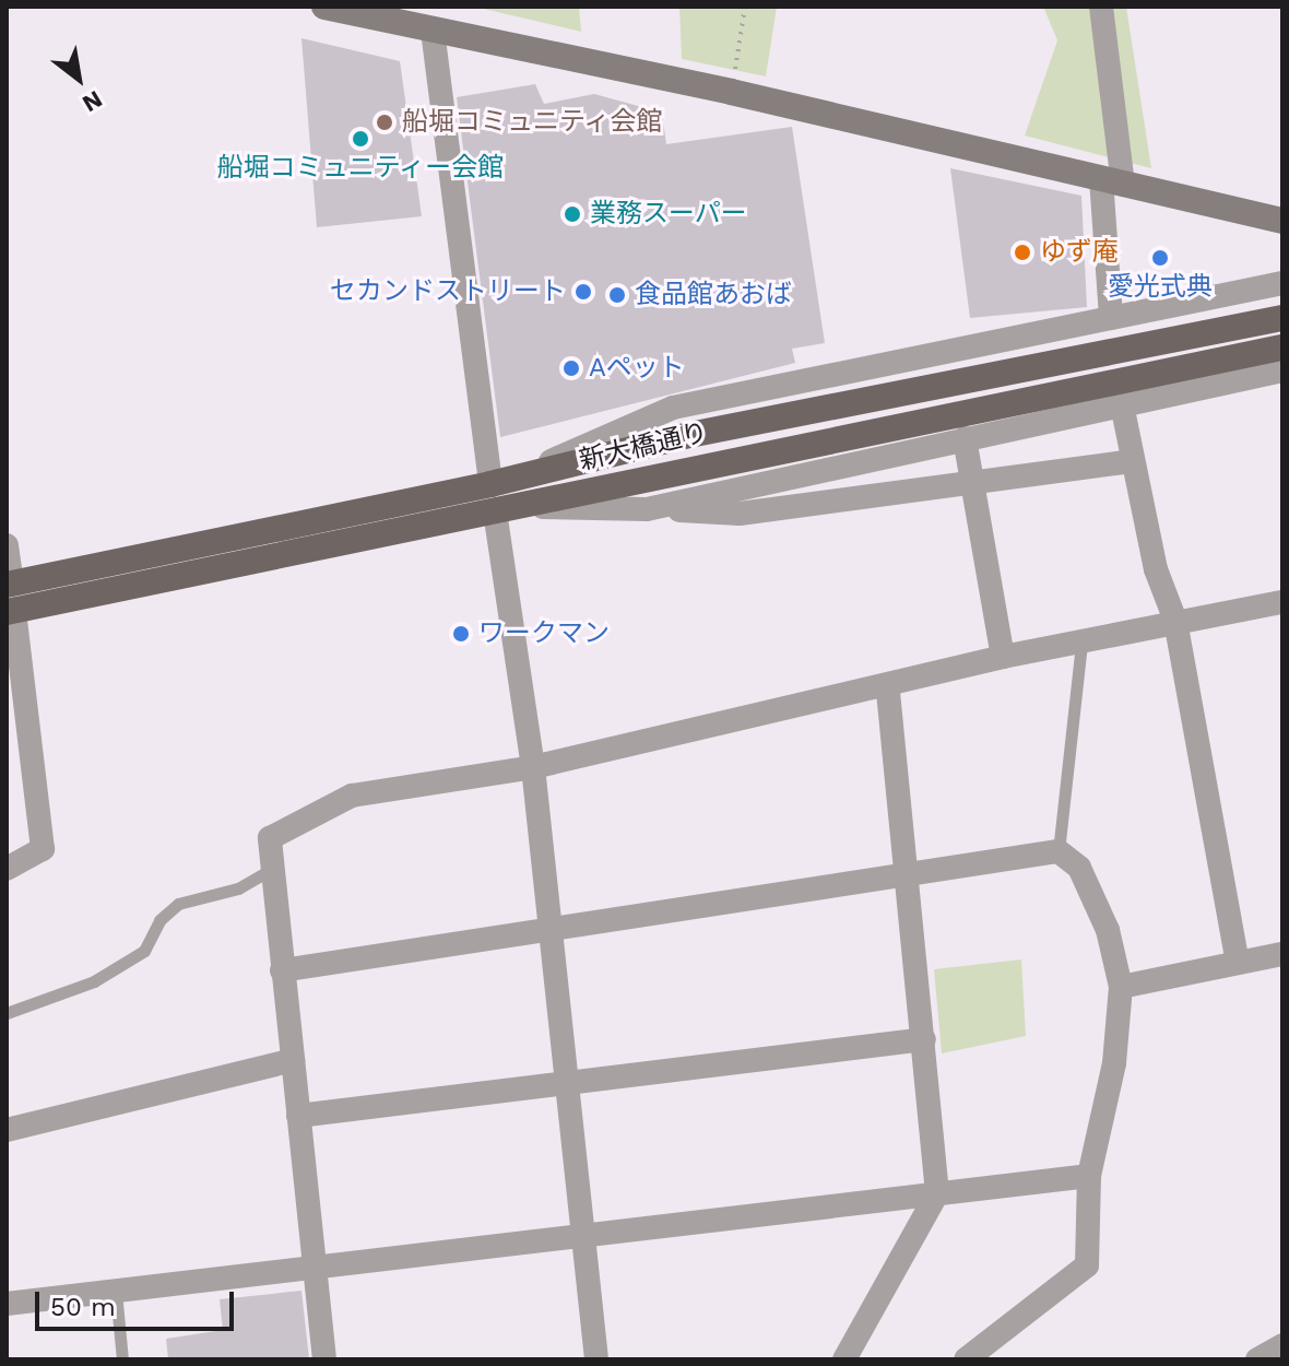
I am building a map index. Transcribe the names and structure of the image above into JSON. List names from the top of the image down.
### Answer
{
  "streets": {
    "main road": ["新大橋通り"]
  },
  "places": [
    "船堀コミュニティ会館",
    "船堀コミュニティー会館",
    "業務スーパー",
    "ゆず庵",
    "愛光式典",
    "セカンドストリート",
    "食品館あおば",
    "Aペット",
    "ワークマン"
  ],
  "scale_bar": "50 m",
  "north": "bottom right"
}
